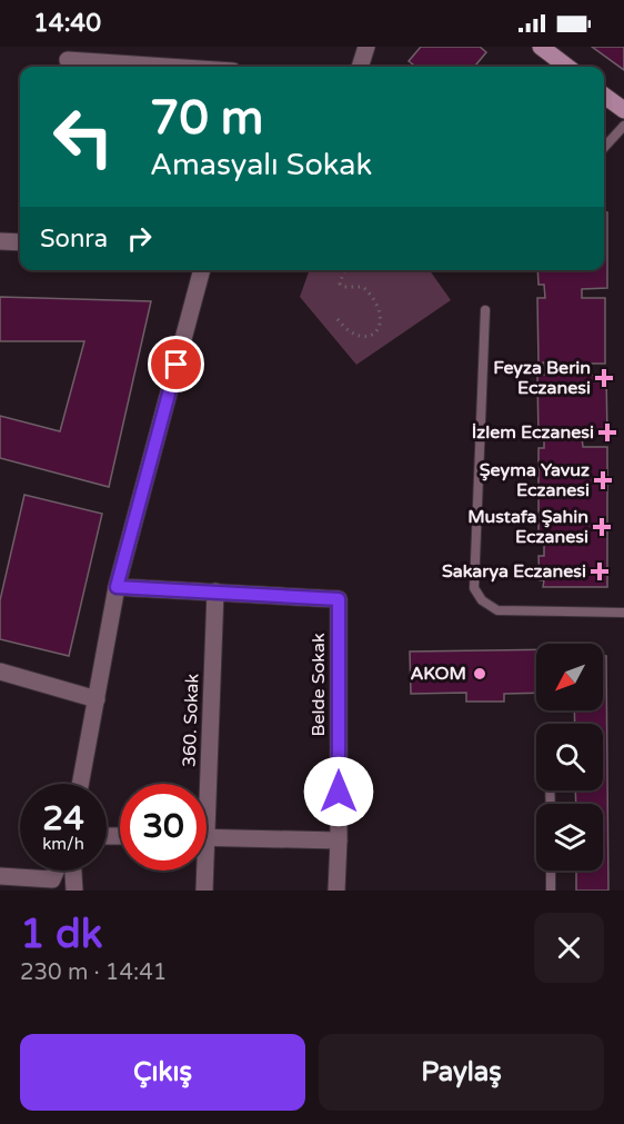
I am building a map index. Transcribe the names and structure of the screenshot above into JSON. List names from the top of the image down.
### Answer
{
  "streets": {
    "street": ["Belde Sokak", "360. Sokak"]
  },
  "crossings": [
    ["Belde Sokak", "360. Sokak"]
  ],
  "places": {
    "health": [
      "Feyza Berin Eczanesi",
      "İzlem Eczanesi",
      "Şeyma Yavuz Eczanesi",
      "Mustafa Şahin Eczanesi",
      "Sakarya Eczanesi"
    ],
    "other": ["AKOM"]
  },
  "north": "bottom left",
  "page": {
    "status": "14:40",
    "turn": ["70 m", "Amasyalı Sokak"],
    "then": "Sonra",
    "speed": "24 km/h",
    "limit": "30",
    "heading": ["1 dk", "230 m · 14:41"],
    "buttons": ["Çıkış", "Paylaş"]
  }
}
